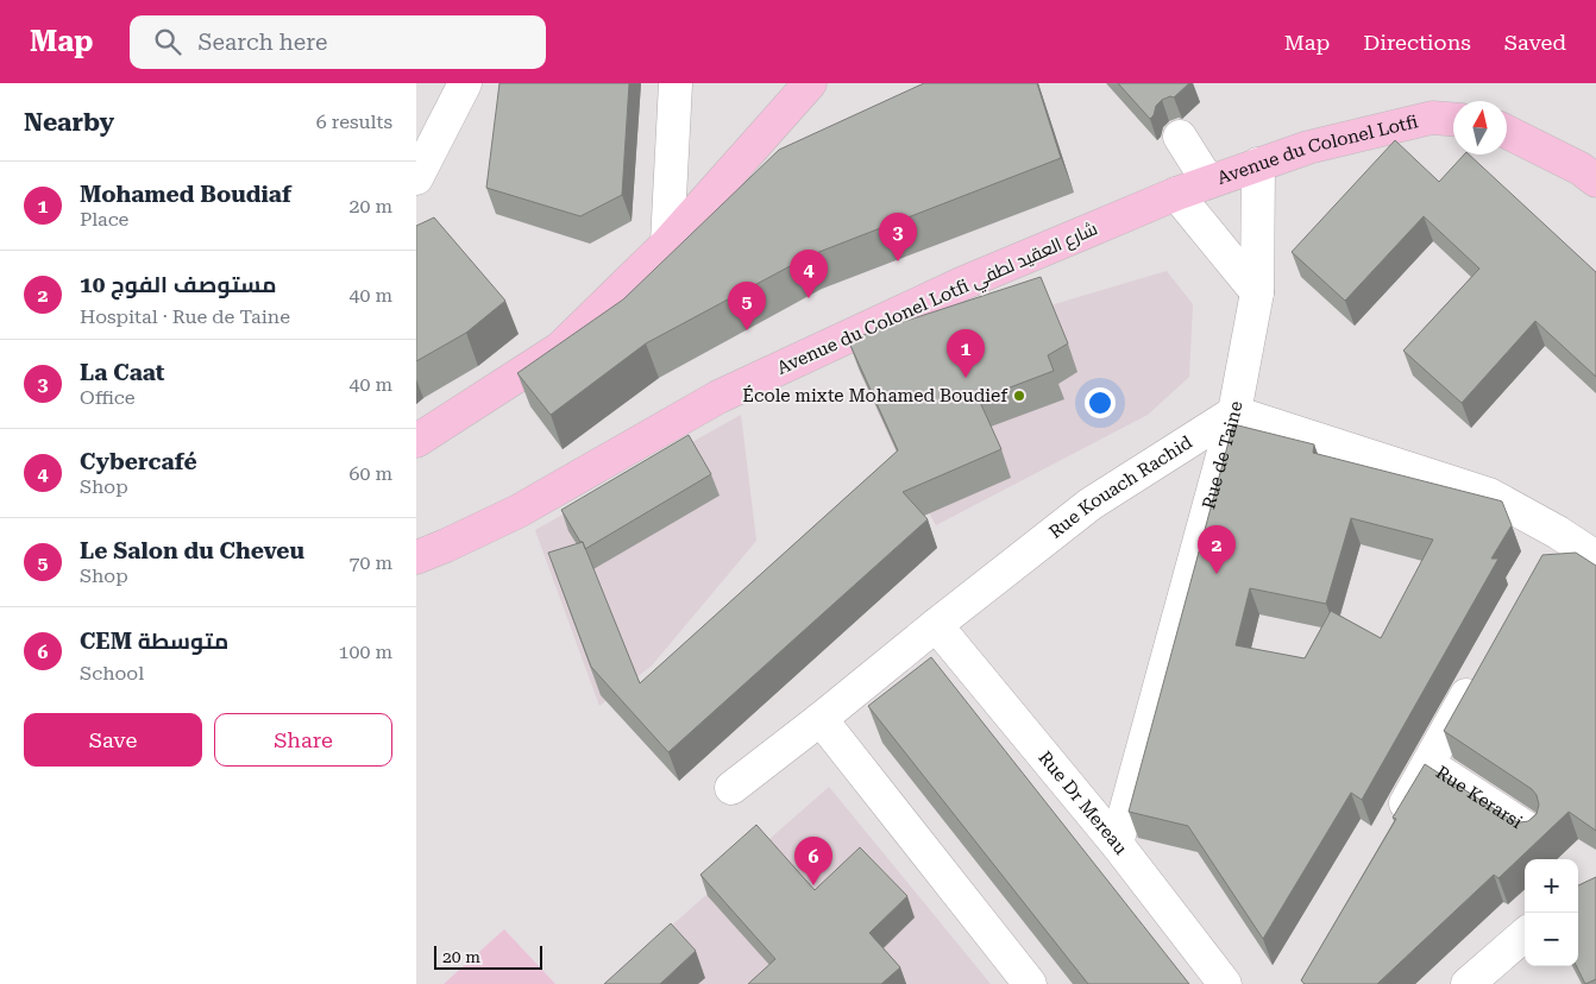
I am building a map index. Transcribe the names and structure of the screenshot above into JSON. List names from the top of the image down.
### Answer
{
  "streets": {
    "main road": ["Avenue du Colonel Lotfi", "Avenue du Colonel Lotfi شارع العقيد لطفي"],
    "street": [
      "Rue de Taine",
      "Rue Kouach Rachid",
      "Rue Kerarsi",
      "Rue Dr Mereau"
    ]
  },
  "crossings": [
    ["Avenue du Colonel Lotfi", "Avenue du Colonel Lotfi شارع العقيد لطفي"],
    ["Avenue du Colonel Lotfi", "Rue de Taine"],
    ["Rue de Taine", "Rue Kouach Rachid"],
    ["Rue de Taine", "Rue Dr Mereau"],
    ["Rue Kouach Rachid", "Rue Dr Mereau"]
  ],
  "places": ["École mixte Mohamed Boudief"],
  "scale_bar": "20 m",
  "north": "top",
  "page": {
    "header": "Map",
    "search": "Search here",
    "nav": ["Map", "Directions", "Saved"],
    "heading": ["Nearby", "6 results"],
    "list": [
      {
        "mark": "1",
        "name": "Mohamed Boudiaf",
        "note": "Place",
        "value": "20 m"
      },
      {
        "mark": "2",
        "name": "مستوصف الفوج 10",
        "note": "Hospital · Rue de Taine",
        "value": "40 m"
      },
      {
        "mark": "3",
        "name": "La Caat",
        "note": "Office",
        "value": "40 m"
      },
      {
        "mark": "4",
        "name": "Cybercafé",
        "note": "Shop",
        "value": "60 m"
      },
      {
        "mark": "5",
        "name": "Le Salon du Cheveu",
        "note": "Shop",
        "value": "70 m"
      },
      {
        "mark": "6",
        "name": "CEM متوسطة",
        "note": "School",
        "value": "100 m"
      }
    ],
    "pins": [
      "3",
      "4",
      "5",
      "1",
      "2",
      "6"
    ],
    "buttons": ["Save", "Share"],
    "map_buttons": ["+", "−"],
    "scale": "20 m"
  }
}
